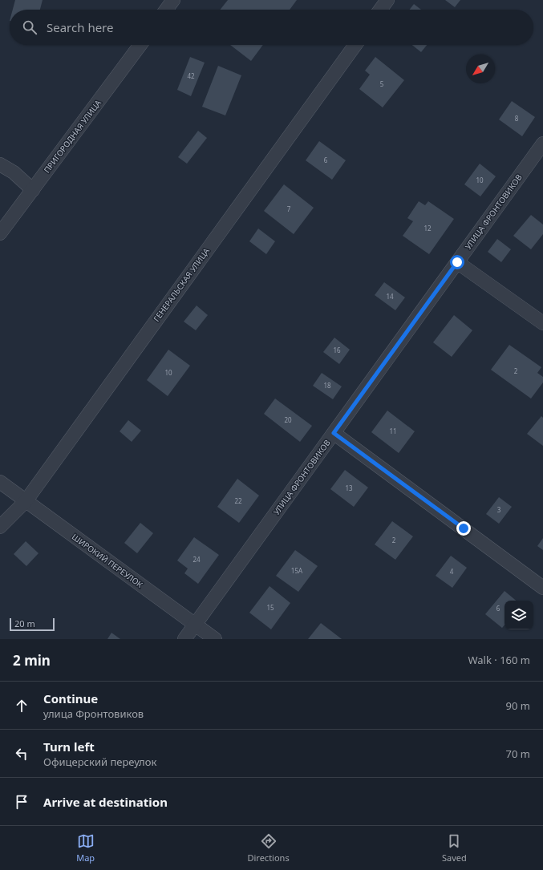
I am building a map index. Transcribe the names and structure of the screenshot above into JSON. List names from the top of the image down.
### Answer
{
  "streets": {
    "street": [
      "ПРИГОРОДНАЯ УЛИЦА",
      "УЛИЦА ФРОНТОВИКОВ",
      "ГЕНЕРАЛЬСКАЯ УЛИЦА",
      "ШИРОКИЙ ПЕРЕУЛОК"
    ]
  },
  "crossings": [
    ["УЛИЦА ФРОНТОВИКОВ", "ШИРОКИЙ ПЕРЕУЛОК"],
    ["ГЕНЕРАЛЬСКАЯ УЛИЦА", "ШИРОКИЙ ПЕРЕУЛОК"]
  ],
  "house_numbers": [
    "42",
    "5",
    "8",
    "6",
    "10",
    "7",
    "12",
    "14",
    "16",
    "2",
    "10",
    "18",
    "20",
    "11",
    "13",
    "22",
    "3",
    "2",
    "24",
    "15А",
    "4",
    "15",
    "6"
  ],
  "scale_bar": "20 m",
  "north": "bottom left",
  "page": {
    "search": "Search here",
    "scale": "20 m",
    "heading": ["2 min", "Walk · 160 m"],
    "list": [
      ["Continue", "улица Фронтовиков", "90 m"],
      ["Turn left", "Офицерский переулок", "70 m"],
      "Arrive at destination"
    ],
    "nav": ["Map", "Directions", "Saved"]
  }
}
